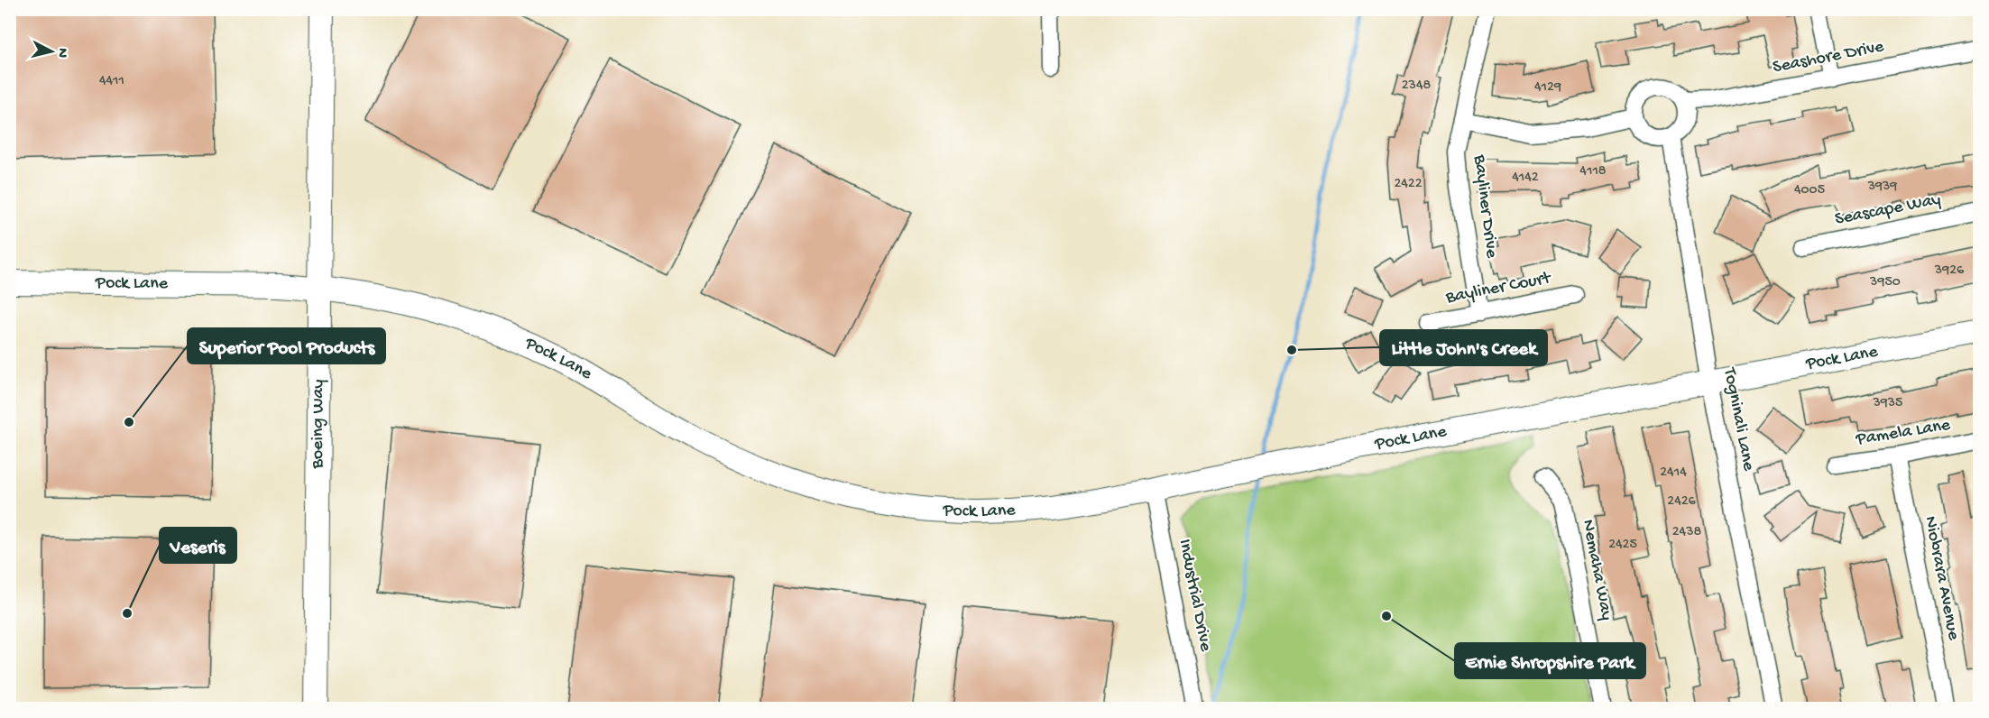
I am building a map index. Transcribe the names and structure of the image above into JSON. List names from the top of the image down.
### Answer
{
  "streets": {
    "street": [
      "Seashore Drive",
      "Bayliner Drive",
      "Seascape Way",
      "Pock Lane",
      "Bayliner Court",
      "Togninali Lane",
      "Boeing Way",
      "Pamela Lane",
      "Nemaha Way",
      "Niobrara Avenue",
      "Industrial Drive"
    ]
  },
  "crossings": [
    ["Seashore Drive", "Togninali Lane"],
    ["Bayliner Drive", "Bayliner Court"],
    ["Pock Lane", "Togninali Lane"],
    ["Pock Lane", "Boeing Way"],
    ["Pock Lane", "Industrial Drive"],
    ["Pamela Lane", "Niobrara Avenue"]
  ],
  "places": [
    "Little John's Creek",
    "Superior Pool Products",
    "Veseris",
    "Ernie Shropshire Park"
  ],
  "house_numbers": [
    "4411",
    "2348",
    "4129",
    "4118",
    "4142",
    "2422",
    "3939",
    "4005",
    "3926",
    "3950",
    "3935",
    "2414",
    "2426",
    "2438",
    "2425"
  ],
  "north": "right"
}
